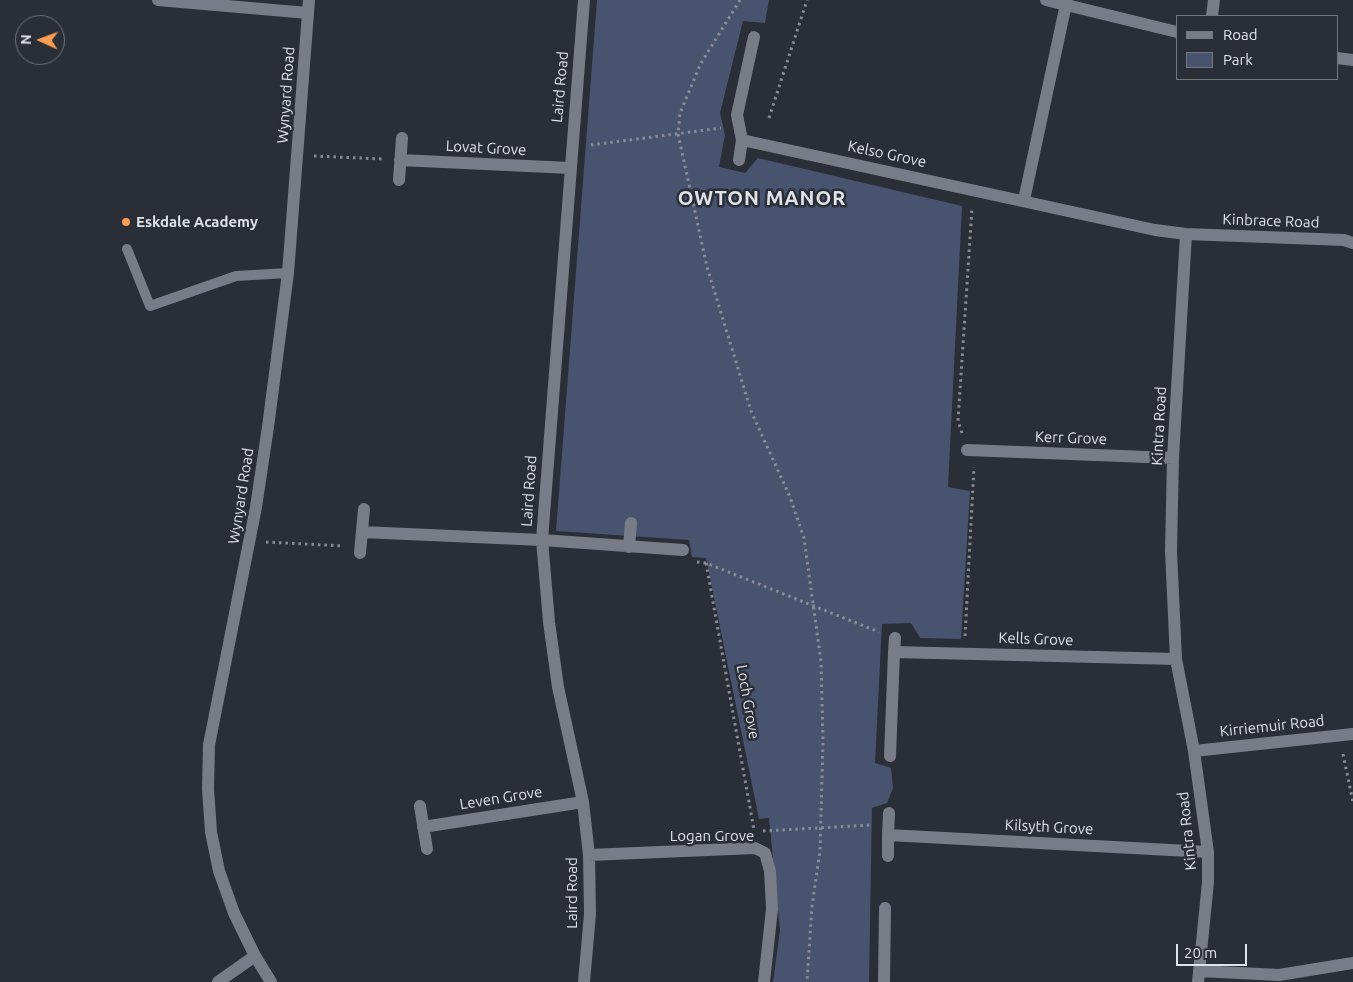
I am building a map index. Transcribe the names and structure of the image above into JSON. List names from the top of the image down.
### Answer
{
  "streets": {
    "street": [
      "Laird Road",
      "Wynyard Road",
      "Lovat Grove",
      "Kelso Grove",
      "Kinbrace Road",
      "Kintra Road",
      "Kerr Grove",
      "Kells Grove",
      "Kirriemuir Road",
      "Leven Grove",
      "Kilsyth Grove",
      "Logan Grove"
    ],
    "path": ["Loch Grove"]
  },
  "crossings": [
    ["Laird Road", "Lovat Grove"],
    ["Laird Road", "Leven Grove"],
    ["Laird Road", "Logan Grove"],
    ["Kinbrace Road", "Kintra Road"],
    ["Kintra Road", "Kerr Grove"],
    ["Kintra Road", "Kells Grove"],
    ["Kintra Road", "Kirriemuir Road"],
    ["Kintra Road", "Kilsyth Grove"]
  ],
  "districts": ["OWTON MANOR"],
  "places": ["Eskdale Academy"],
  "legend": ["Road", "Park"],
  "scale_bar": "20 m",
  "north": "left"
}
